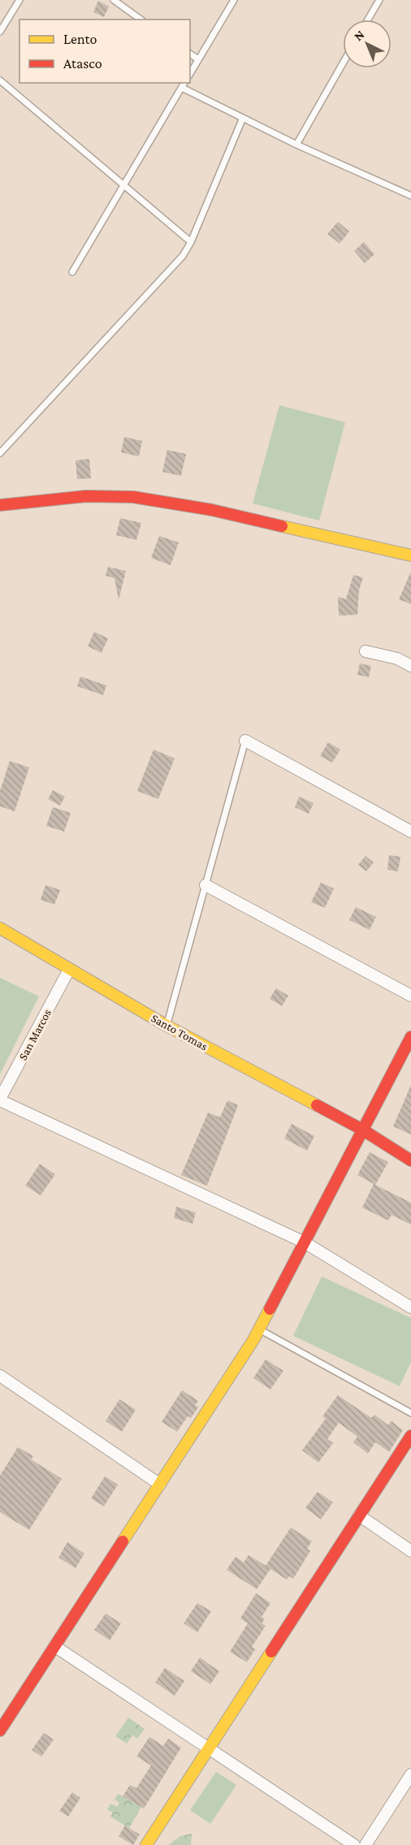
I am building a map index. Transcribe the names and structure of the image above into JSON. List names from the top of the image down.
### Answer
{
  "streets": {
    "street": ["Santo Tomas", "San Marcos"]
  },
  "crossings": [
    ["Santo Tomas", "San Marcos"]
  ],
  "legend": ["Lento", "Atasco"],
  "north": "top left"
}
